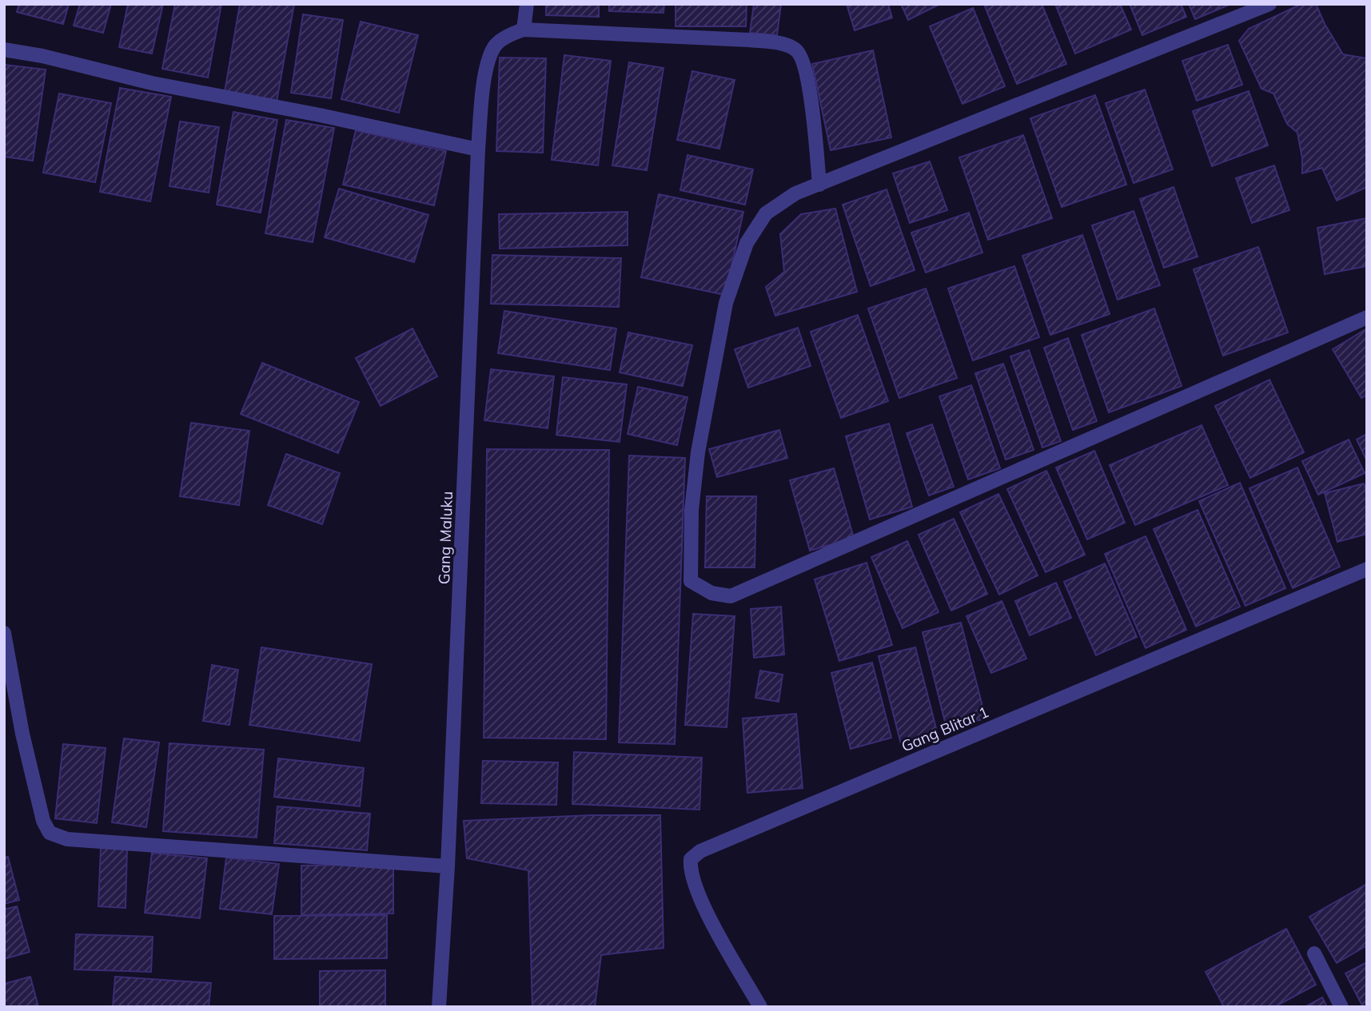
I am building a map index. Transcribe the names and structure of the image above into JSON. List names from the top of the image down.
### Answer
{
  "streets": {
    "street": ["Gang Maluku", "Gang Blitar 1"]
  }
}
